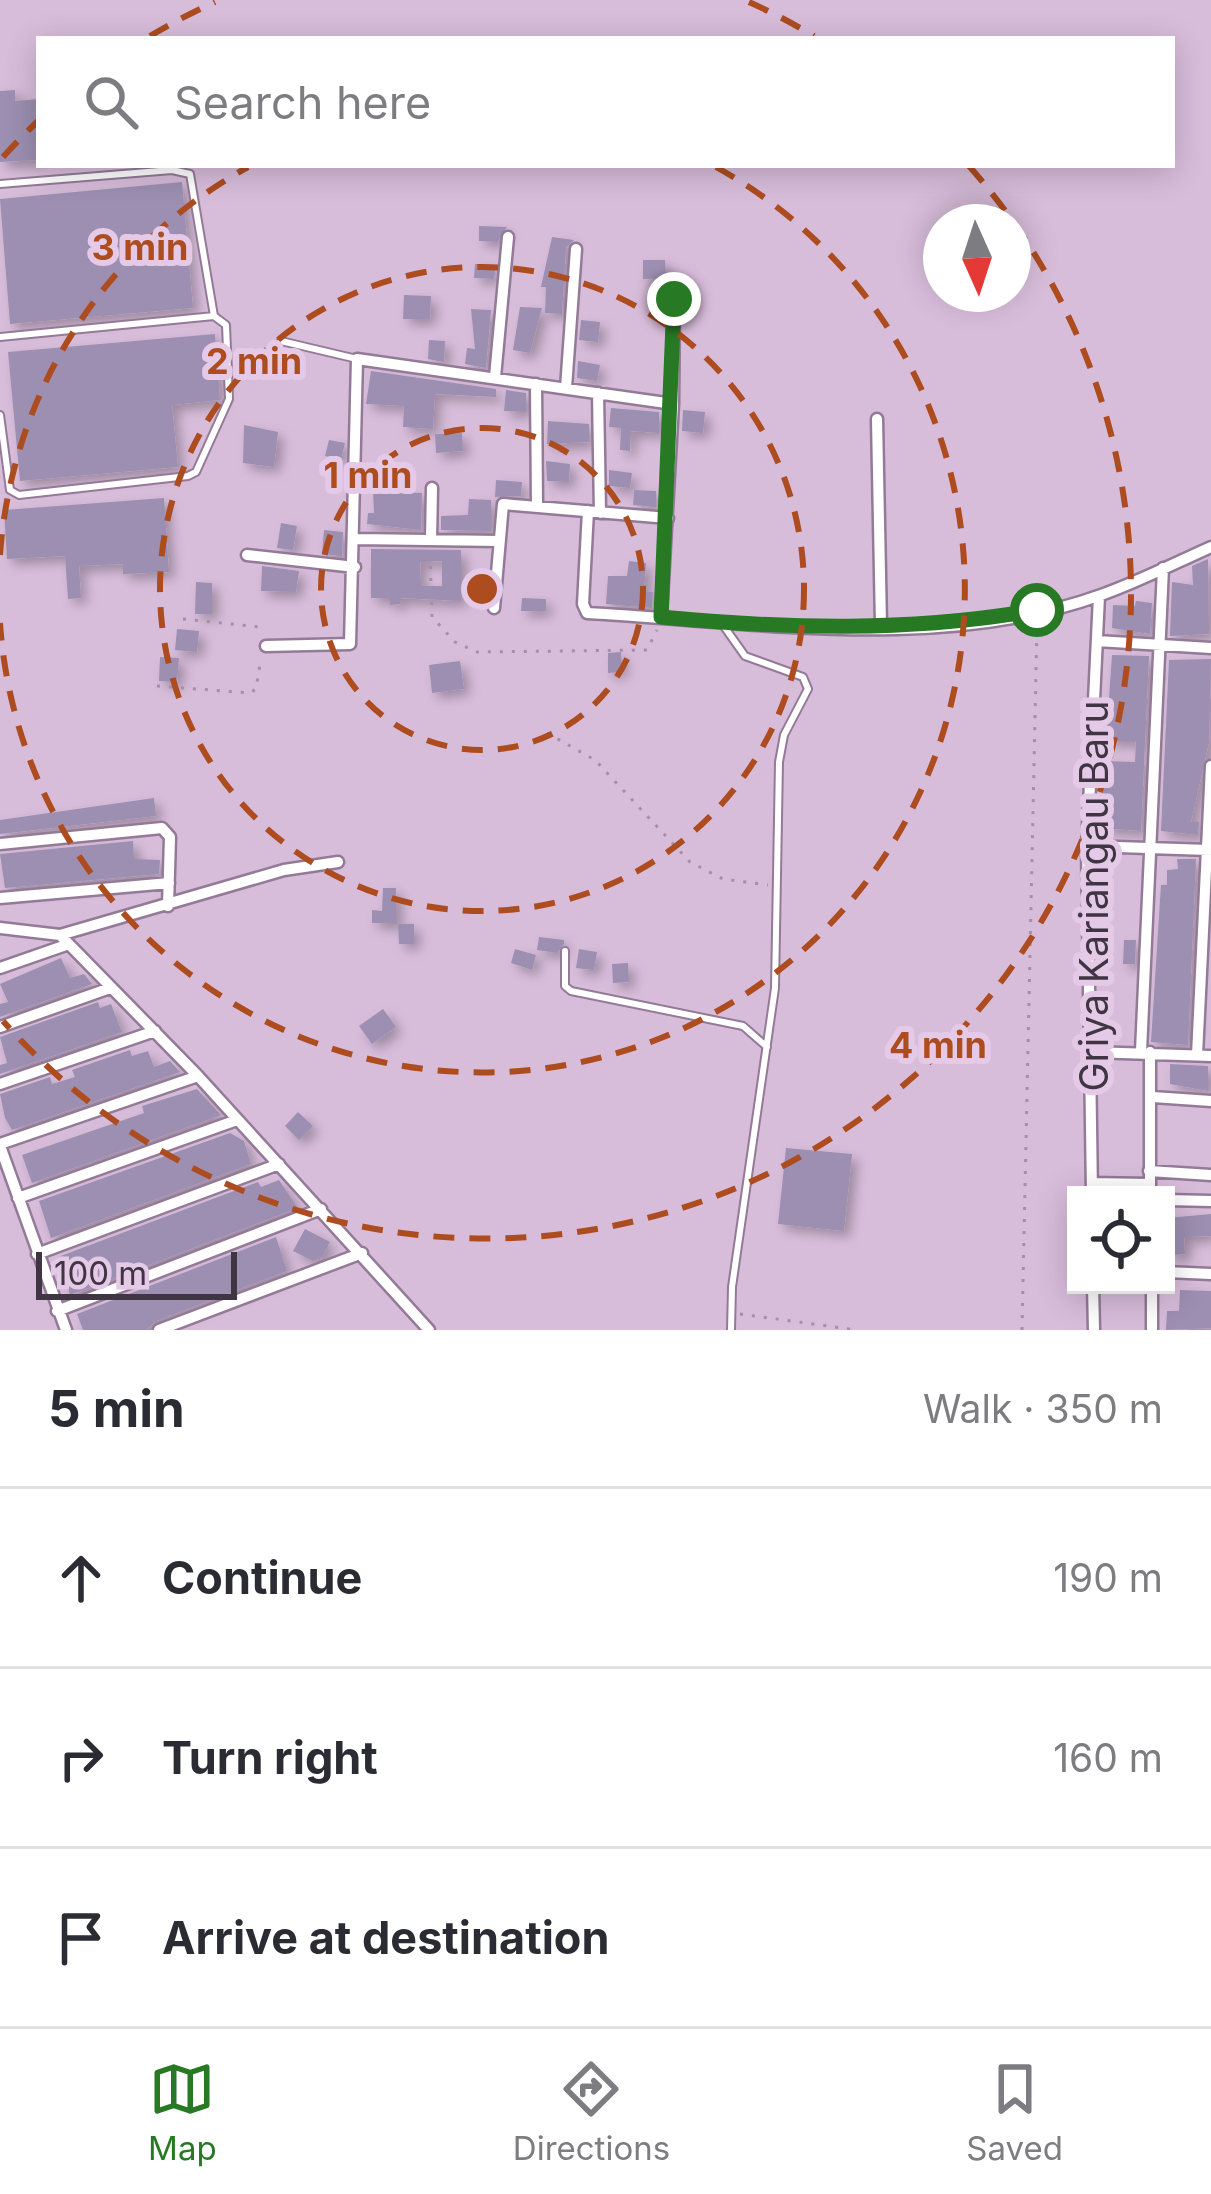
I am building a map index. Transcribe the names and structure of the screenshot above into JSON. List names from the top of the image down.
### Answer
{
  "streets": {
    "street": ["Griya Kariangau Baru"]
  },
  "scale_bar": "100 m",
  "north": "bottom",
  "page": {
    "search": "Search here",
    "scale": "100 m",
    "heading": ["5 min", "Walk · 350 m"],
    "list": [
      ["Continue", "190 m"],
      ["Turn right", "160 m"],
      "Arrive at destination"
    ],
    "nav": ["Map", "Directions", "Saved"]
  },
  "rings": [
    "3 min",
    "2 min",
    "1 min",
    "4 min"
  ]
}
